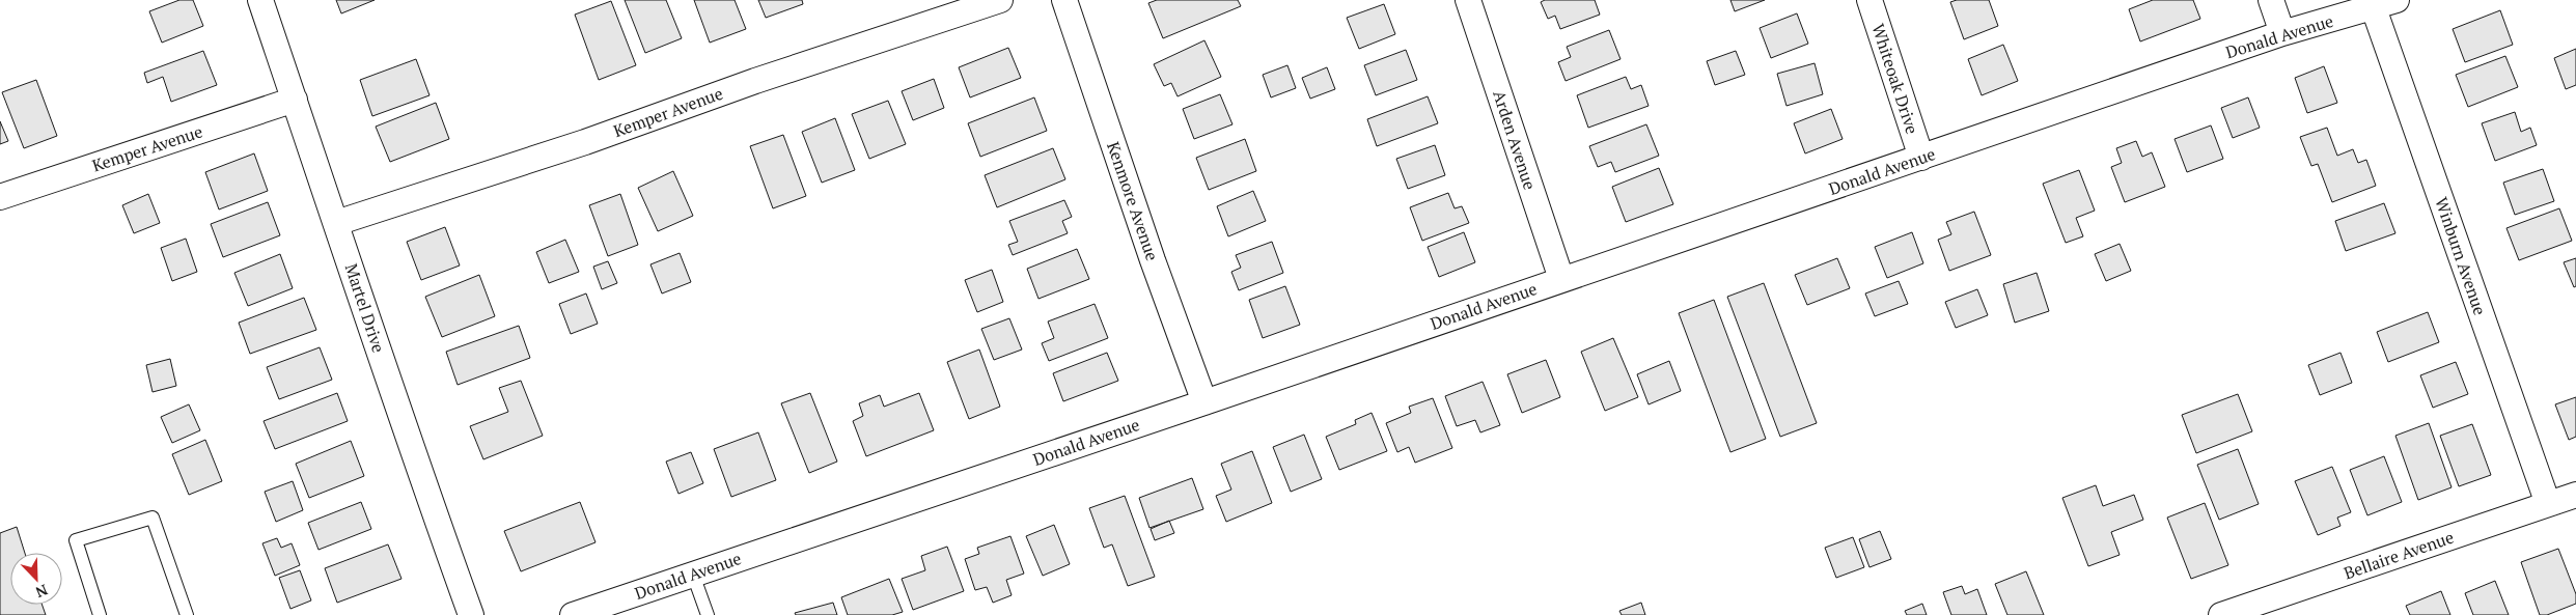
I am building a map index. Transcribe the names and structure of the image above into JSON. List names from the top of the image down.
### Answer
{
  "streets": {
    "street": [
      "Donald Avenue",
      "Whiteoak Drive",
      "Kemper Avenue",
      "Arden Avenue",
      "Kenmore Avenue",
      "Winburn Avenue",
      "Martel Drive",
      "Bellaire Avenue"
    ]
  },
  "crossings": [
    ["Donald Avenue", "Whiteoak Drive"],
    ["Donald Avenue", "Arden Avenue"],
    ["Donald Avenue", "Kenmore Avenue"],
    ["Donald Avenue", "Winburn Avenue"],
    ["Kemper Avenue", "Martel Drive"],
    ["Winburn Avenue", "Bellaire Avenue"]
  ],
  "north": "bottom right"
}
